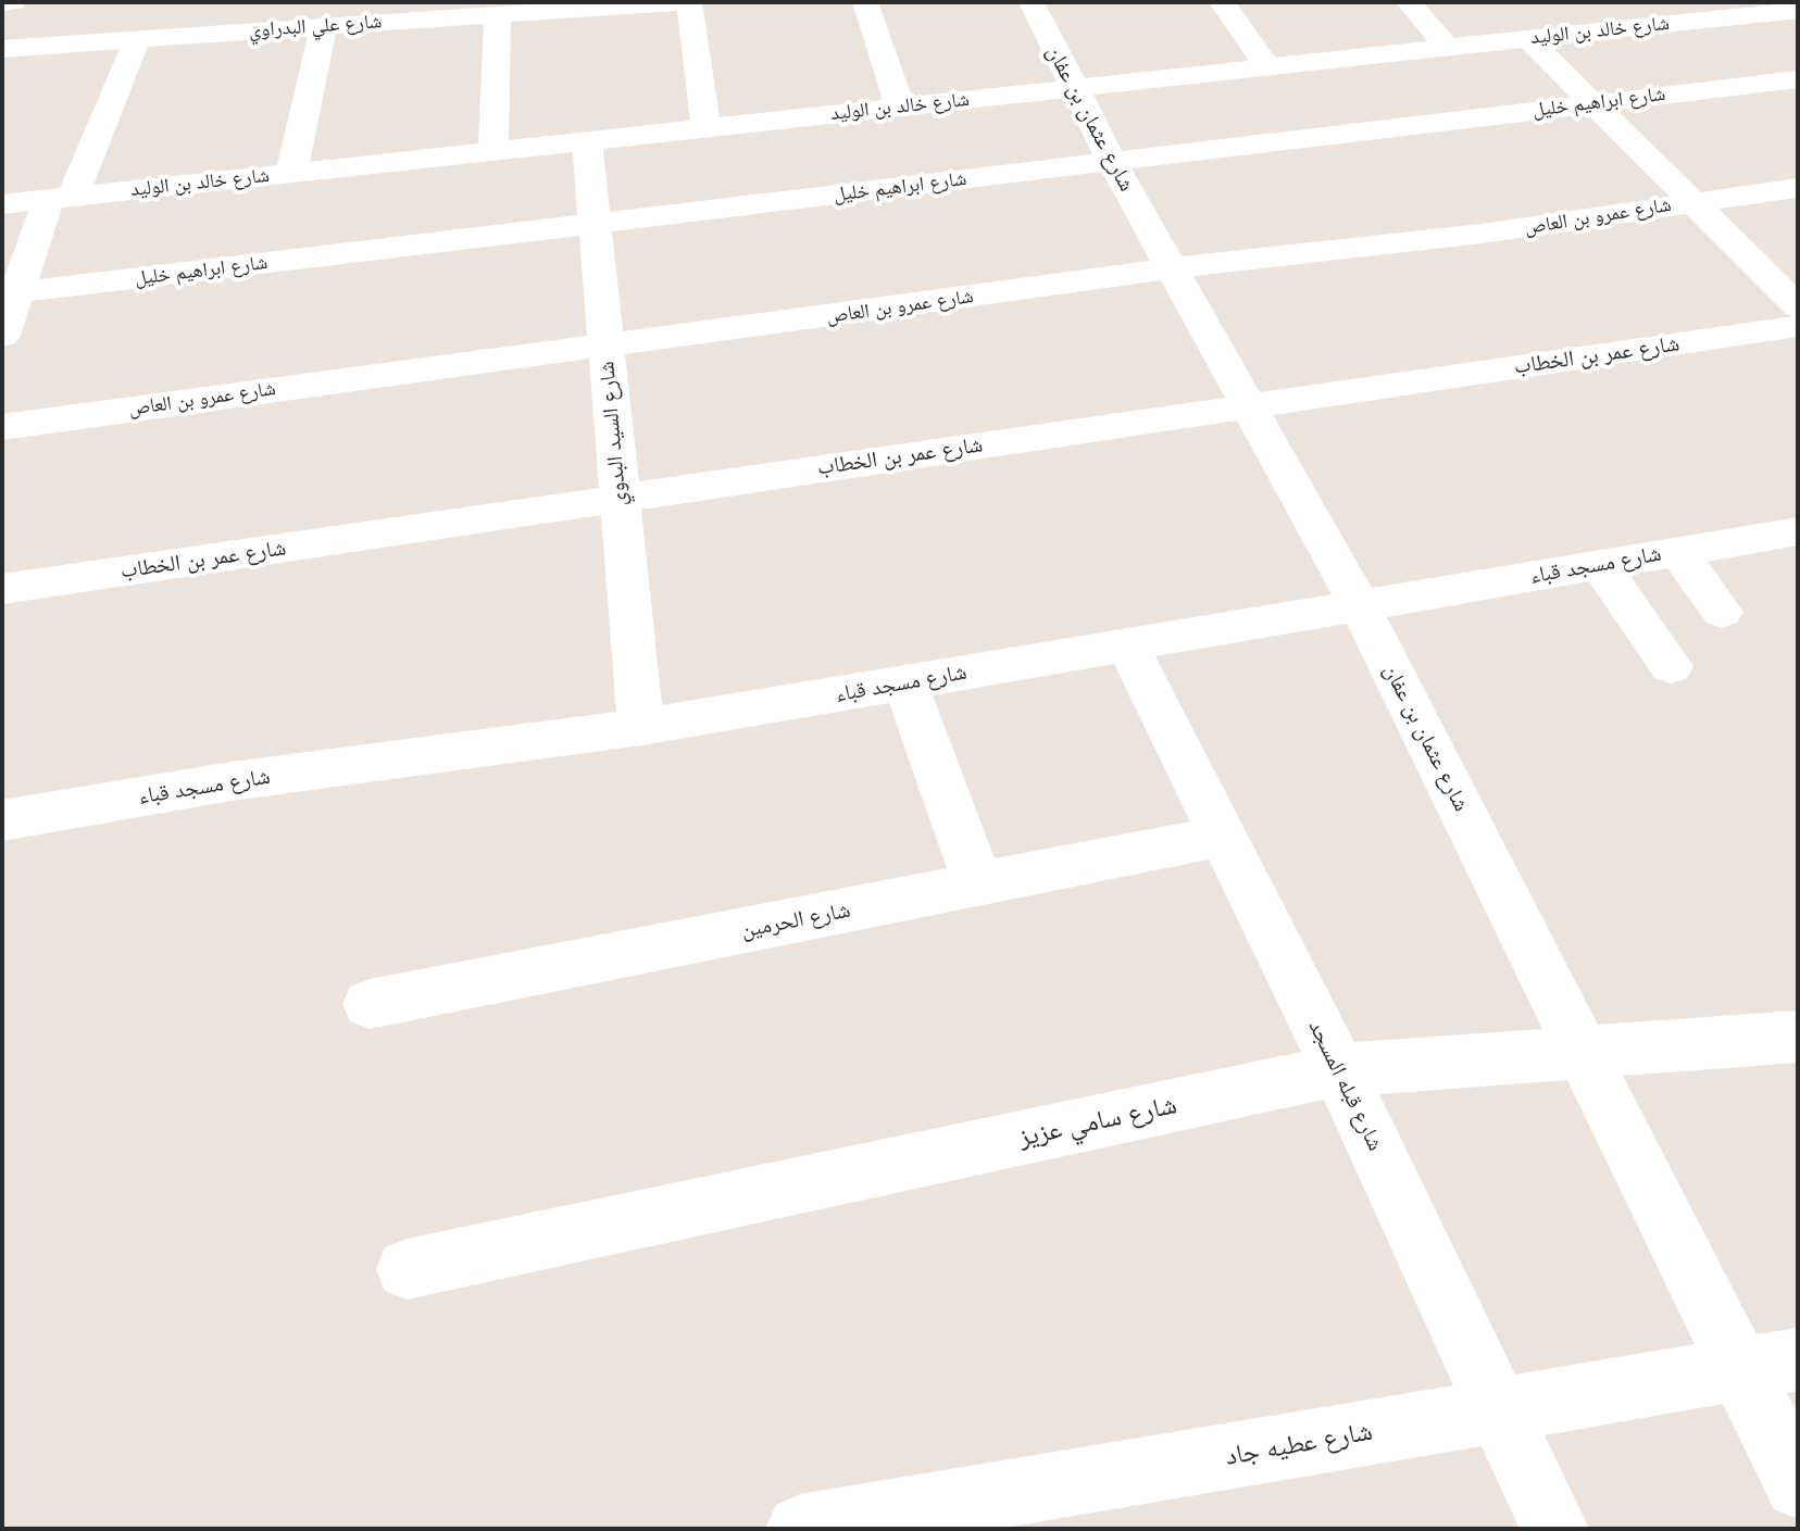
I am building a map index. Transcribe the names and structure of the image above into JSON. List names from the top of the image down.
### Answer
{
  "streets": {
    "street": [
      "شارع علي البدراوي",
      "شارع خالد بن الوليد",
      "شارع ابراهيم خليل",
      "شارع عثمان بن عفان",
      "شارع عمرو بن العاص",
      "شارع عمر بن الخطاب",
      "شارع السيد البدوي",
      "شارع مسجد قباء",
      "شارع الحرمين",
      "شارع قبله المسجد",
      "شارع سامي عزيز",
      "شارع عطيه جاد"
    ]
  },
  "crossings": [
    ["شارع خالد بن الوليد", "شارع عثمان بن عفان"],
    ["شارع خالد بن الوليد", "شارع السيد البدوي"],
    ["شارع ابراهيم خليل", "شارع عثمان بن عفان"],
    ["شارع ابراهيم خليل", "شارع السيد البدوي"],
    ["شارع عثمان بن عفان", "شارع عمرو بن العاص"],
    ["شارع عثمان بن عفان", "شارع عمر بن الخطاب"],
    ["شارع عثمان بن عفان", "شارع مسجد قباء"],
    ["شارع عثمان بن عفان", "شارع سامي عزيز"],
    ["شارع عثمان بن عفان", "شارع عطيه جاد"],
    ["شارع عمرو بن العاص", "شارع السيد البدوي"],
    ["شارع عمر بن الخطاب", "شارع السيد البدوي"],
    ["شارع السيد البدوي", "شارع مسجد قباء"],
    ["شارع مسجد قباء", "شارع قبله المسجد"],
    ["شارع الحرمين", "شارع قبله المسجد"],
    ["شارع قبله المسجد", "شارع سامي عزيز"],
    ["شارع قبله المسجد", "شارع عطيه جاد"]
  ]
}
